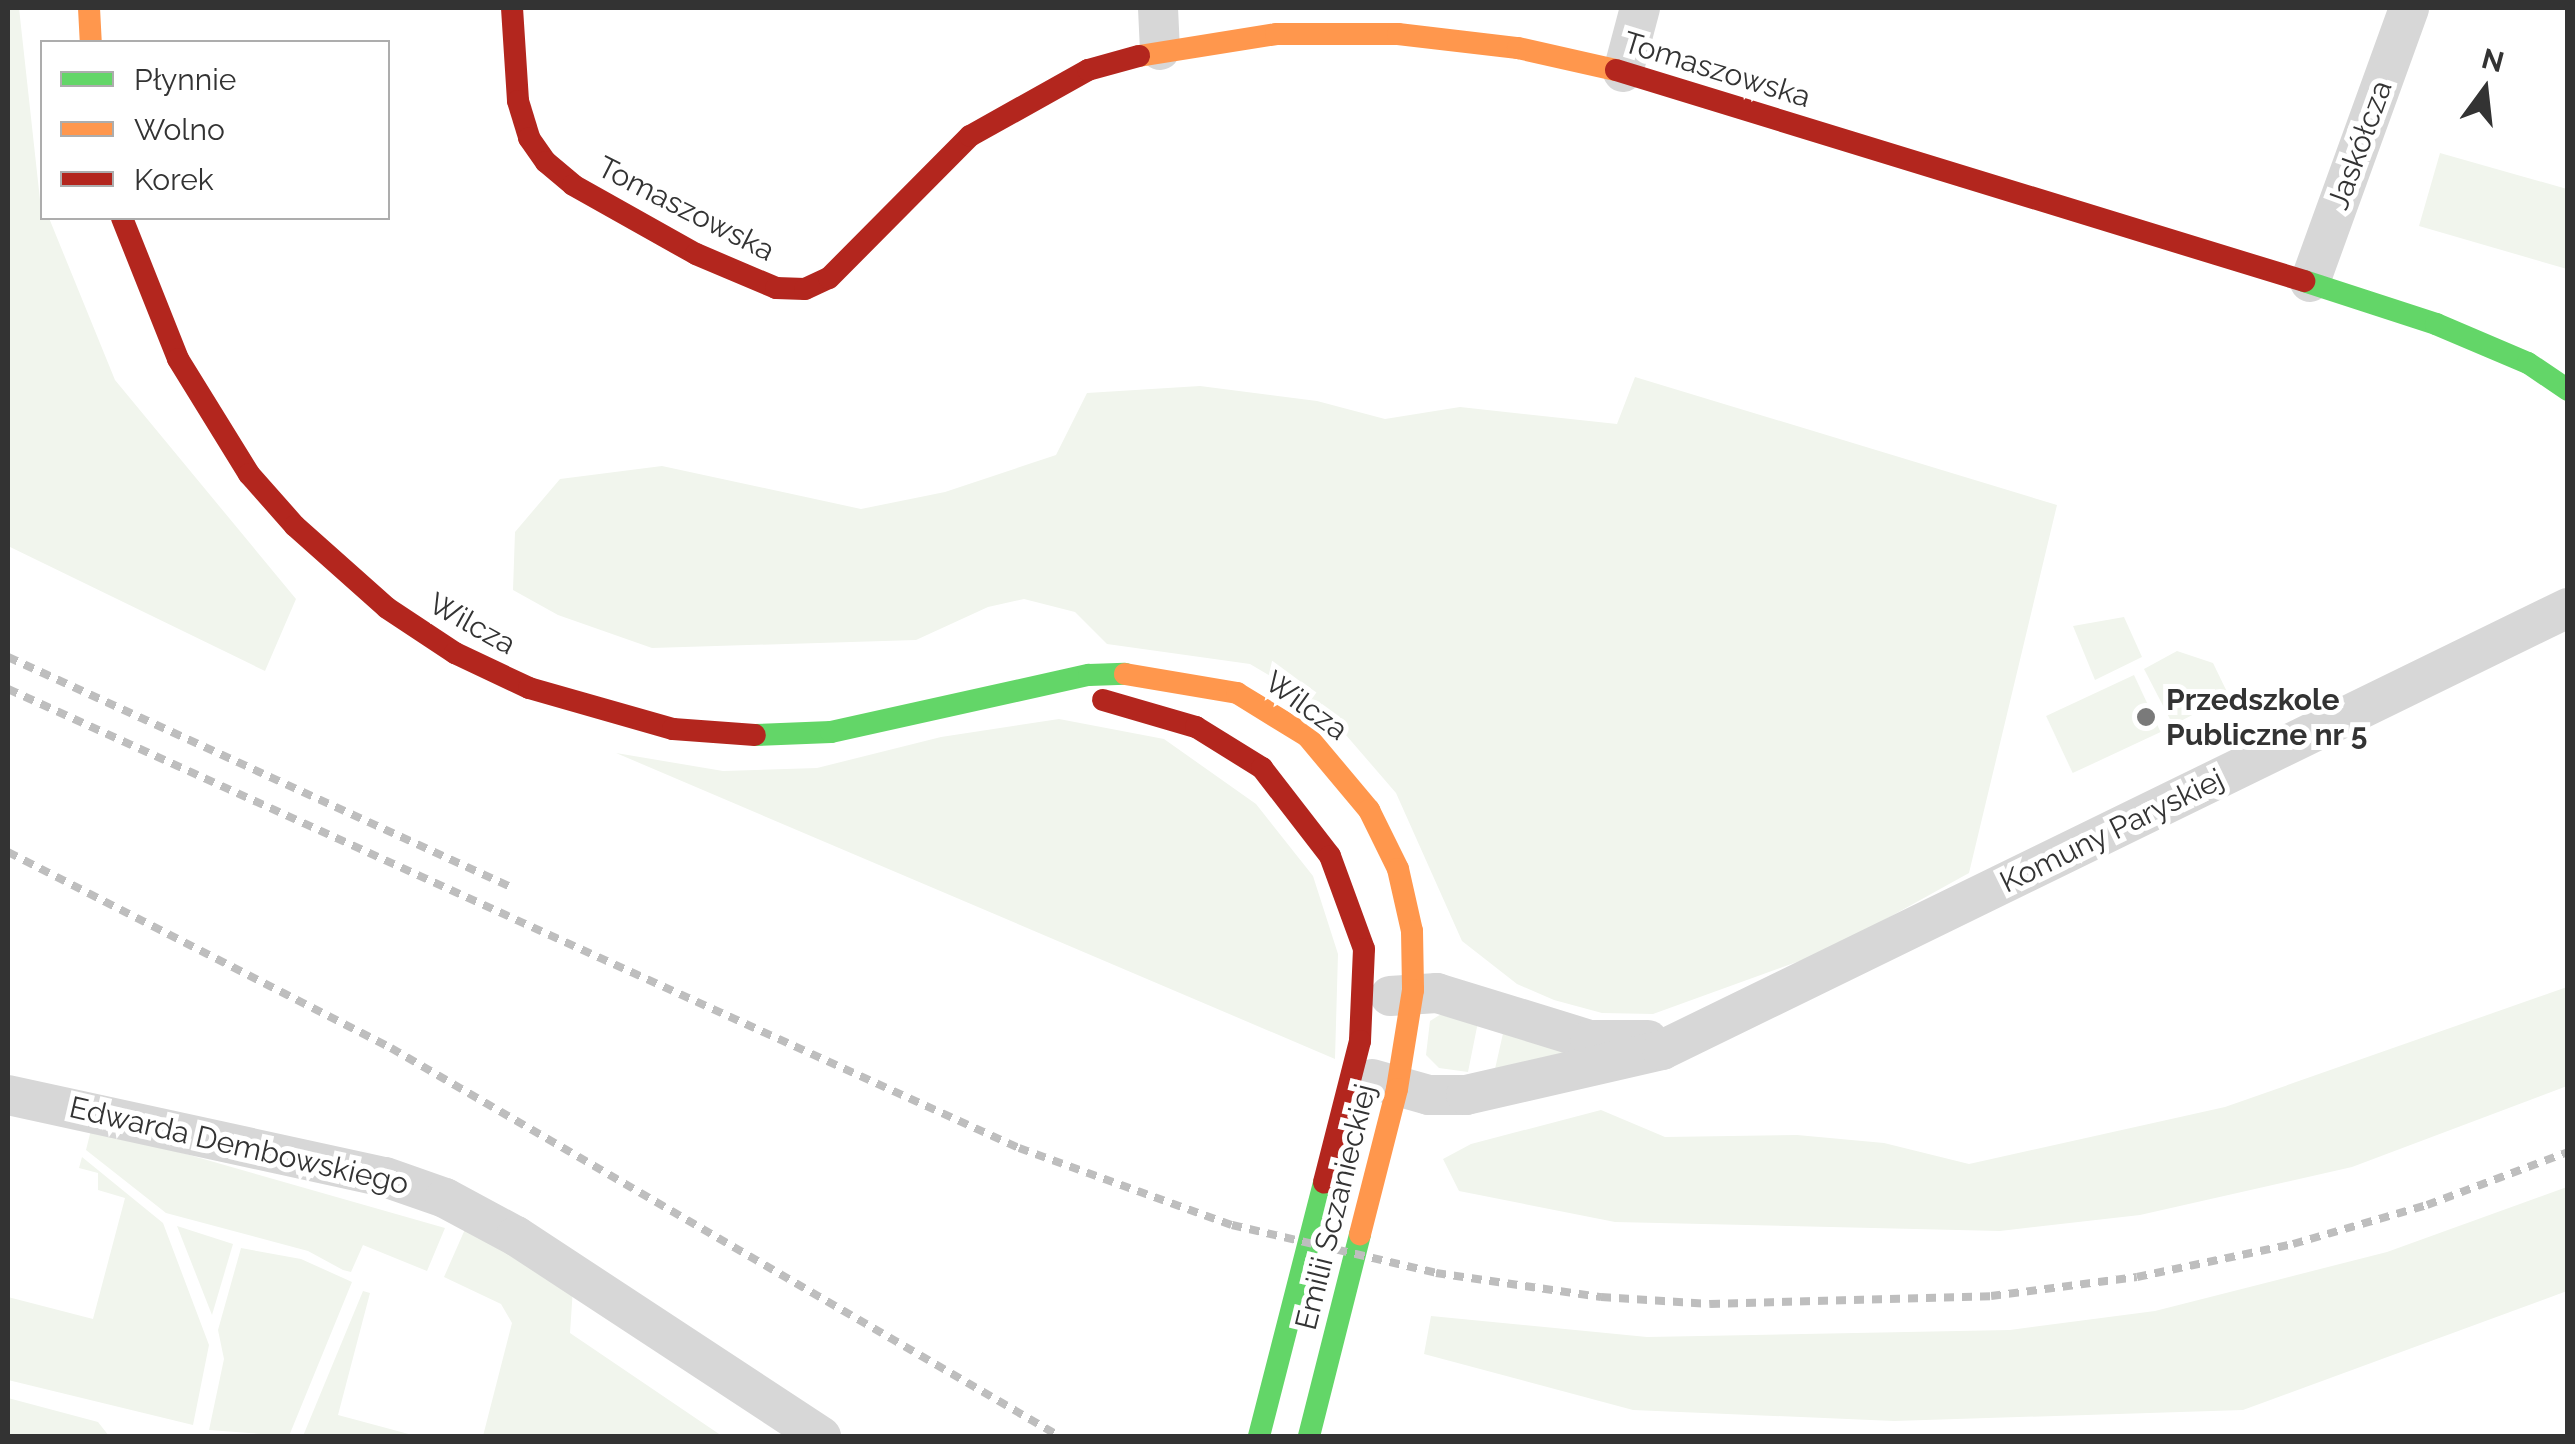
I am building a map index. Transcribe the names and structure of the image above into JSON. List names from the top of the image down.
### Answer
{
  "streets": {
    "street": [
      "Tomaszowska",
      "Jaskółcza",
      "Wilcza",
      "Komuny Paryskiej",
      "Edwarda Dembowskiego",
      "Emilii Sczanieckiej"
    ]
  },
  "crossings": [
    ["Tomaszowska", "Jaskółcza"],
    ["Wilcza", "Komuny Paryskiej"],
    ["Wilcza", "Emilii Sczanieckiej"],
    ["Komuny Paryskiej", "Emilii Sczanieckiej"]
  ],
  "places": ["Przedszkole Publiczne nr 5"],
  "legend": ["Płynnie", "Wolno", "Korek"],
  "north": "top"
}
